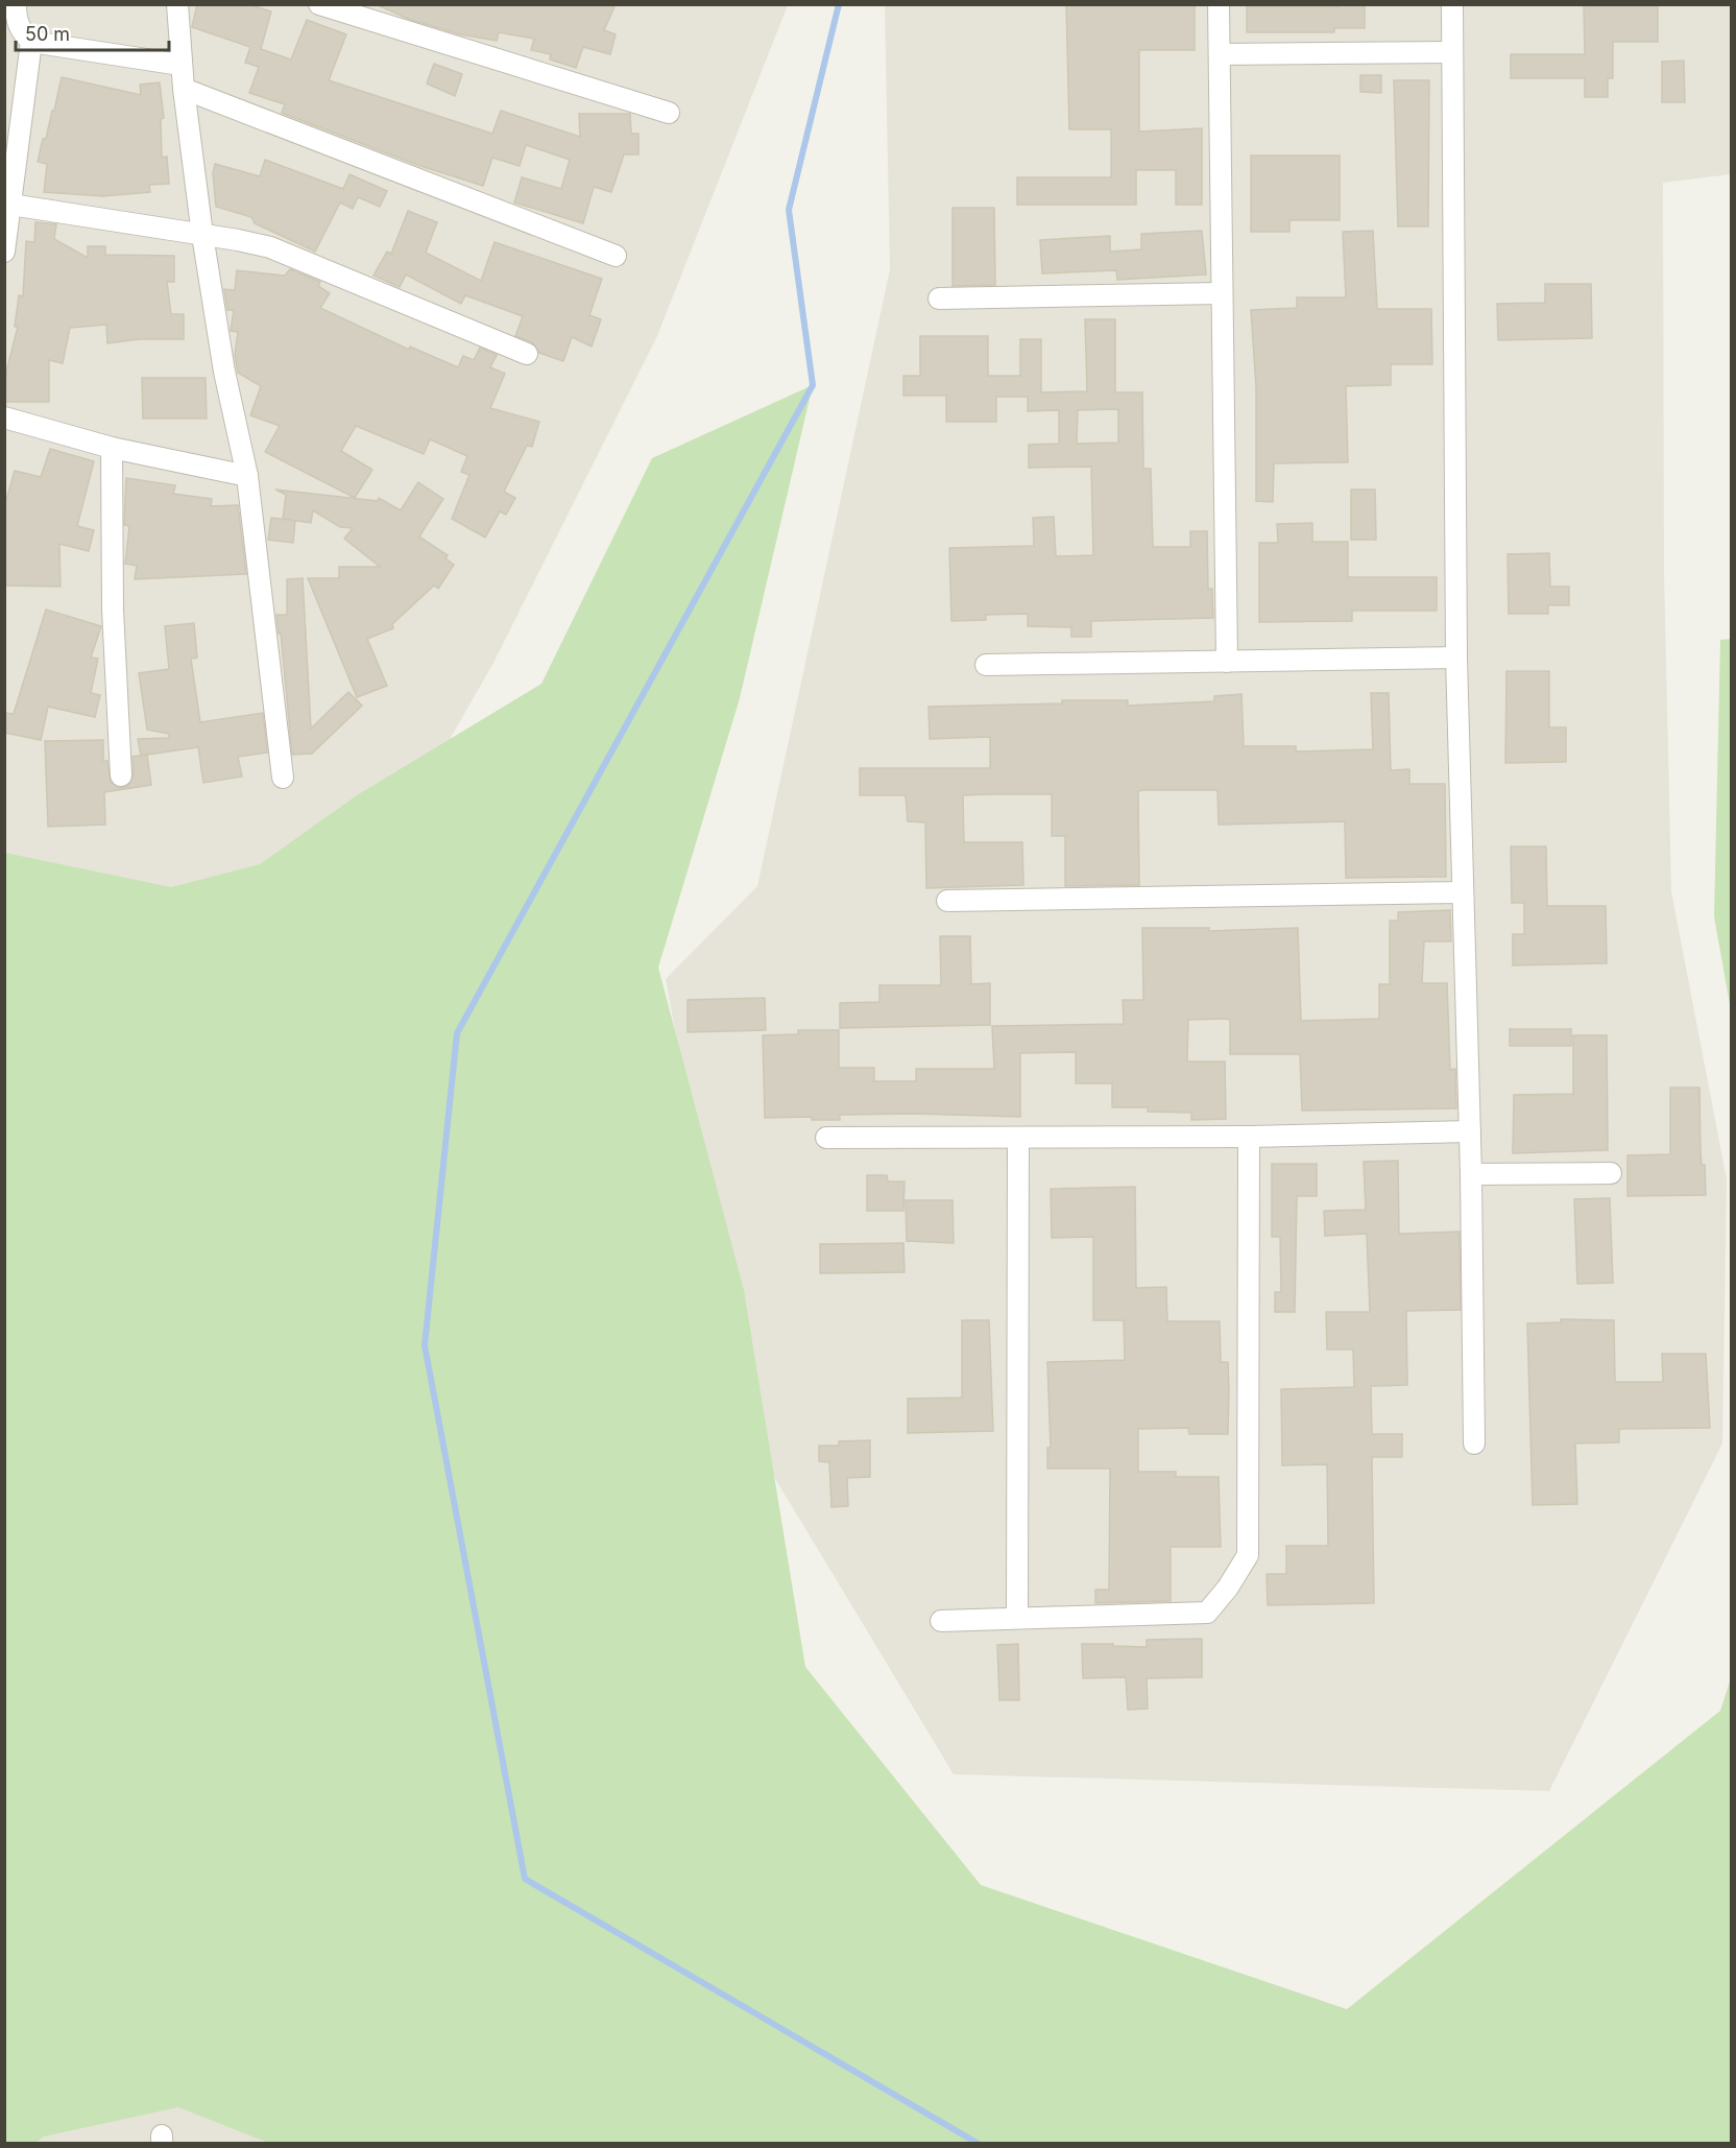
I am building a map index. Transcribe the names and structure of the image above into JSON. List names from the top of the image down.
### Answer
{
  "scale_bar": "50 m"
}
